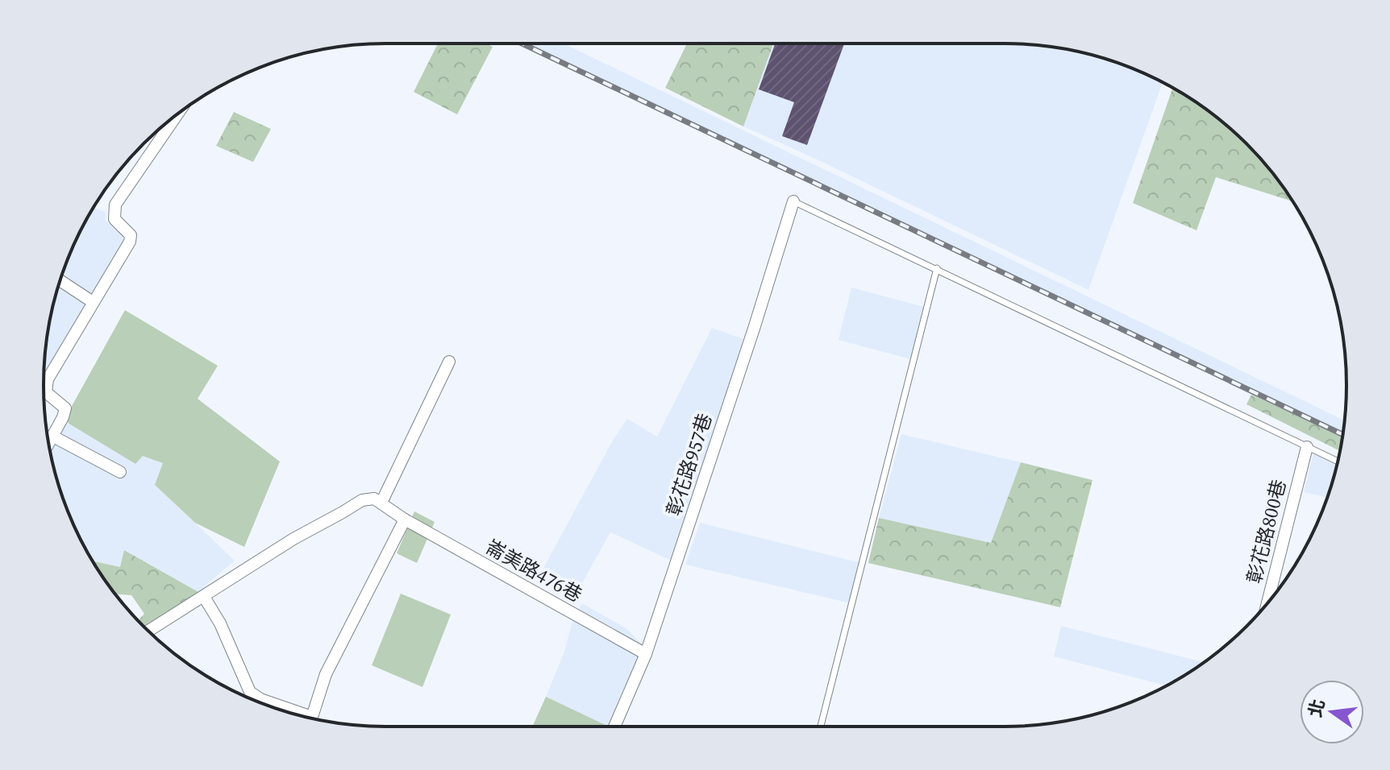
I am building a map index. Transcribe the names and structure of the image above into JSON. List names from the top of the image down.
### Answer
{
  "streets": {
    "street": ["彰花路957巷", "彰花路800巷", "崙美路476巷"]
  },
  "crossings": [
    ["彰花路957巷", "崙美路476巷"]
  ],
  "north": "left"
}
